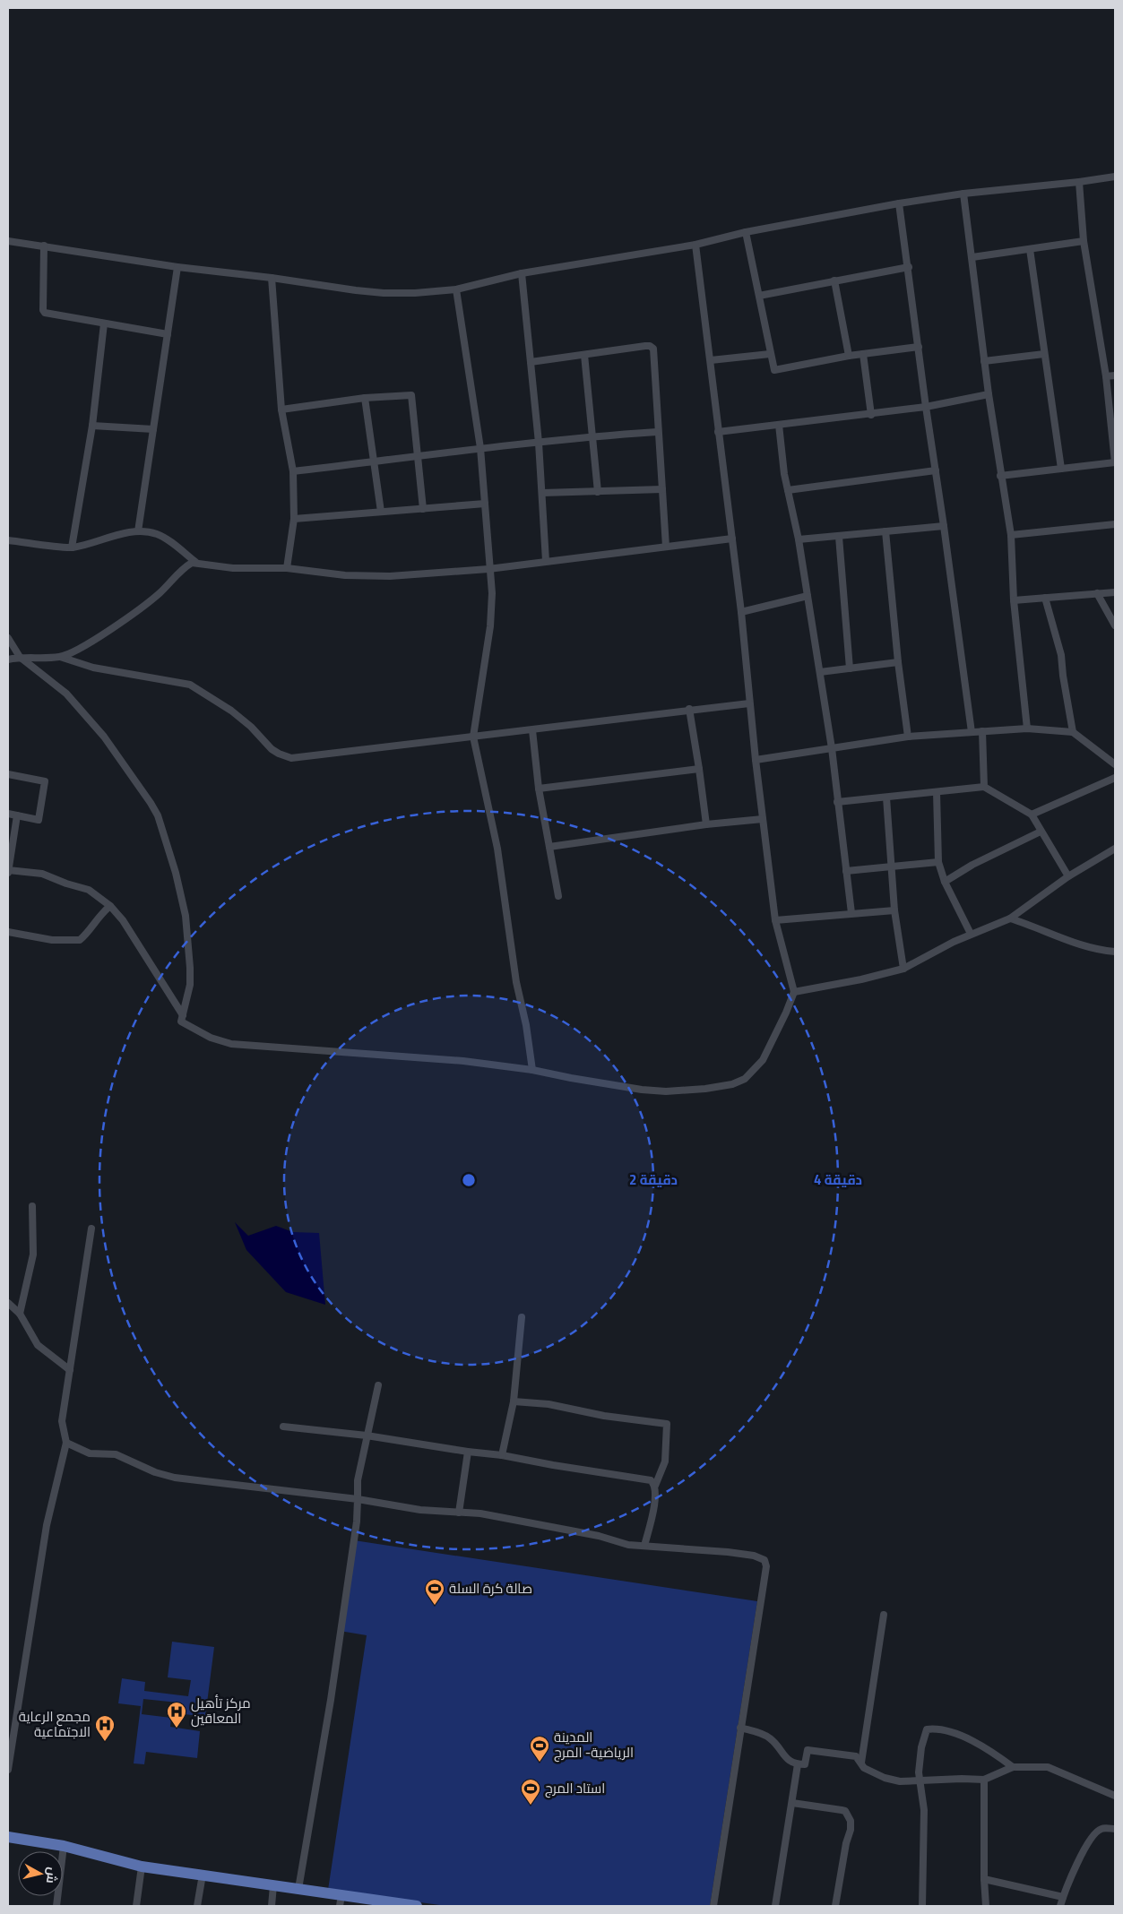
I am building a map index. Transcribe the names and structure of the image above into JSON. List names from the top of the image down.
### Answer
{
  "places": {
    "sports": ["صالة كرة السلة", "المدينة الرياضية- المرج", "استاد المرج"],
    "hospital": ["مركز تأهيل المعاقين", "مجمع الرعاية الاجتماعية"]
  },
  "north": "right",
  "rings": ["2 دقيقة", "4 دقيقة"]
}
